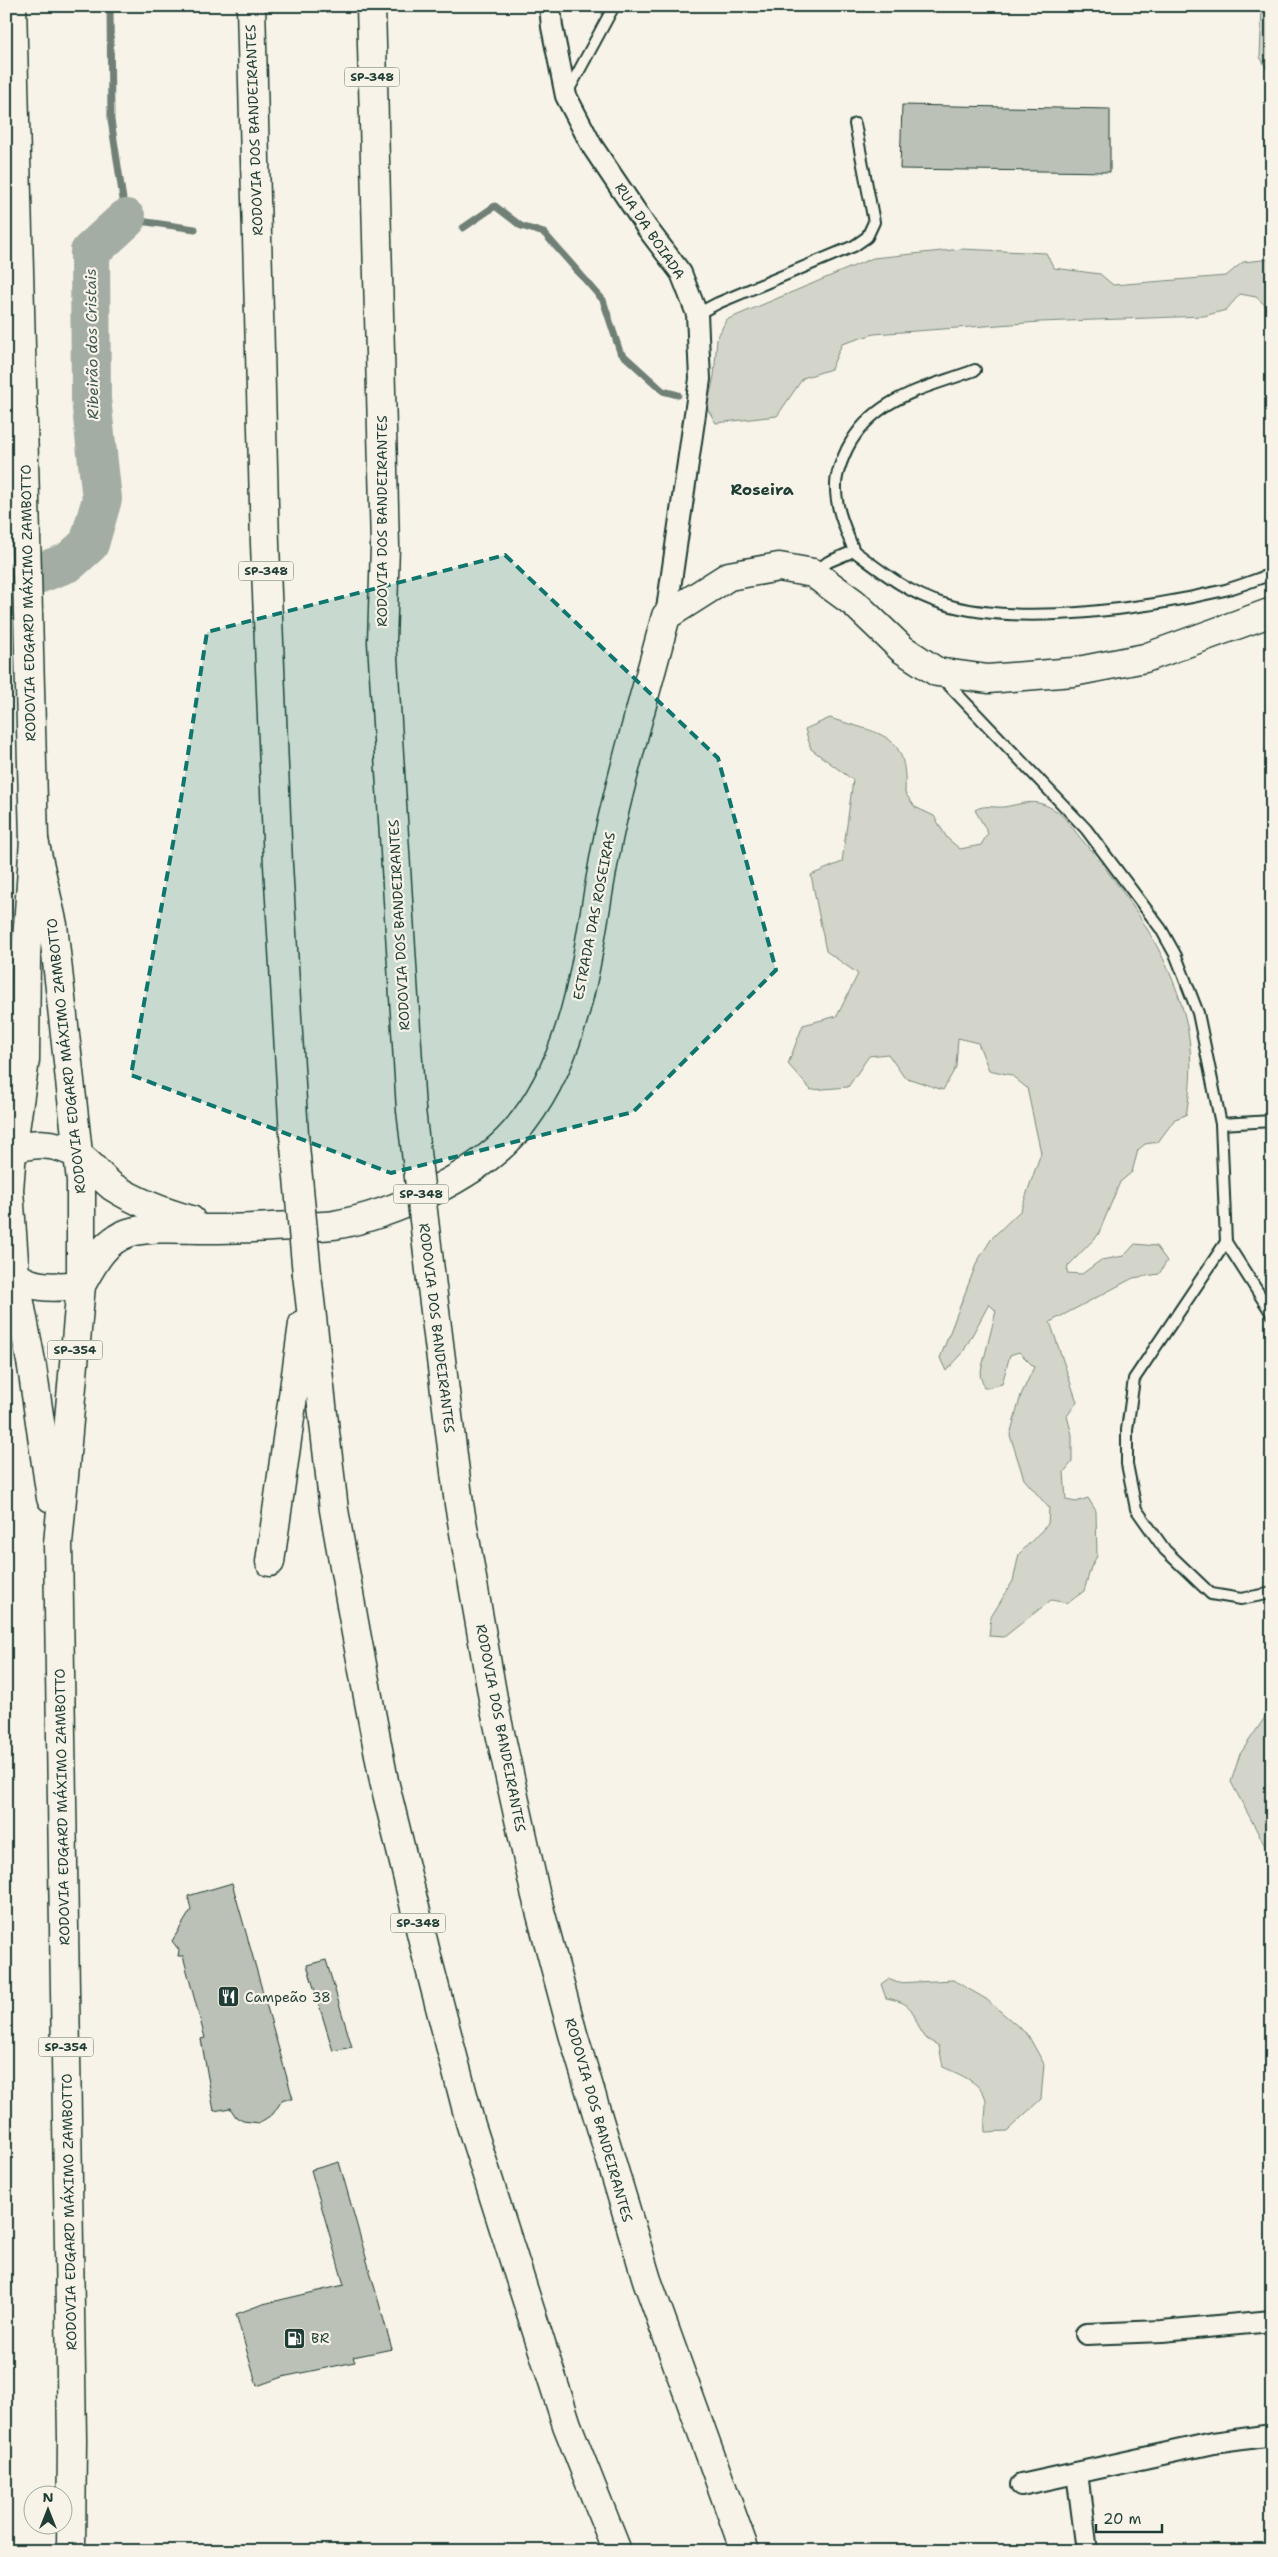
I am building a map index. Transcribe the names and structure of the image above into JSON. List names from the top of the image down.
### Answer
{
  "streets": {
    "main road": [
      "SP-348",
      "RODOVIA DOS BANDEIRANTES",
      "RODOVIA EDGARD MÁXIMO ZAMBOTTO",
      "ESTRADA DAS ROSEIRAS",
      "SP-354"
    ],
    "street": ["RUA DA BOIADA"]
  },
  "crossings": [
    ["RUA DA BOIADA", "ESTRADA DAS ROSEIRAS"],
    ["RODOVIA EDGARD MÁXIMO ZAMBOTTO", "ESTRADA DAS ROSEIRAS"]
  ],
  "districts": ["Roseira"],
  "water": ["Ribeirão dos Cristais"],
  "places": {
    "restaurant": ["Campeão 38"],
    "fuel station": ["BR"]
  },
  "scale_bar": "20 m",
  "north": "top"
}
